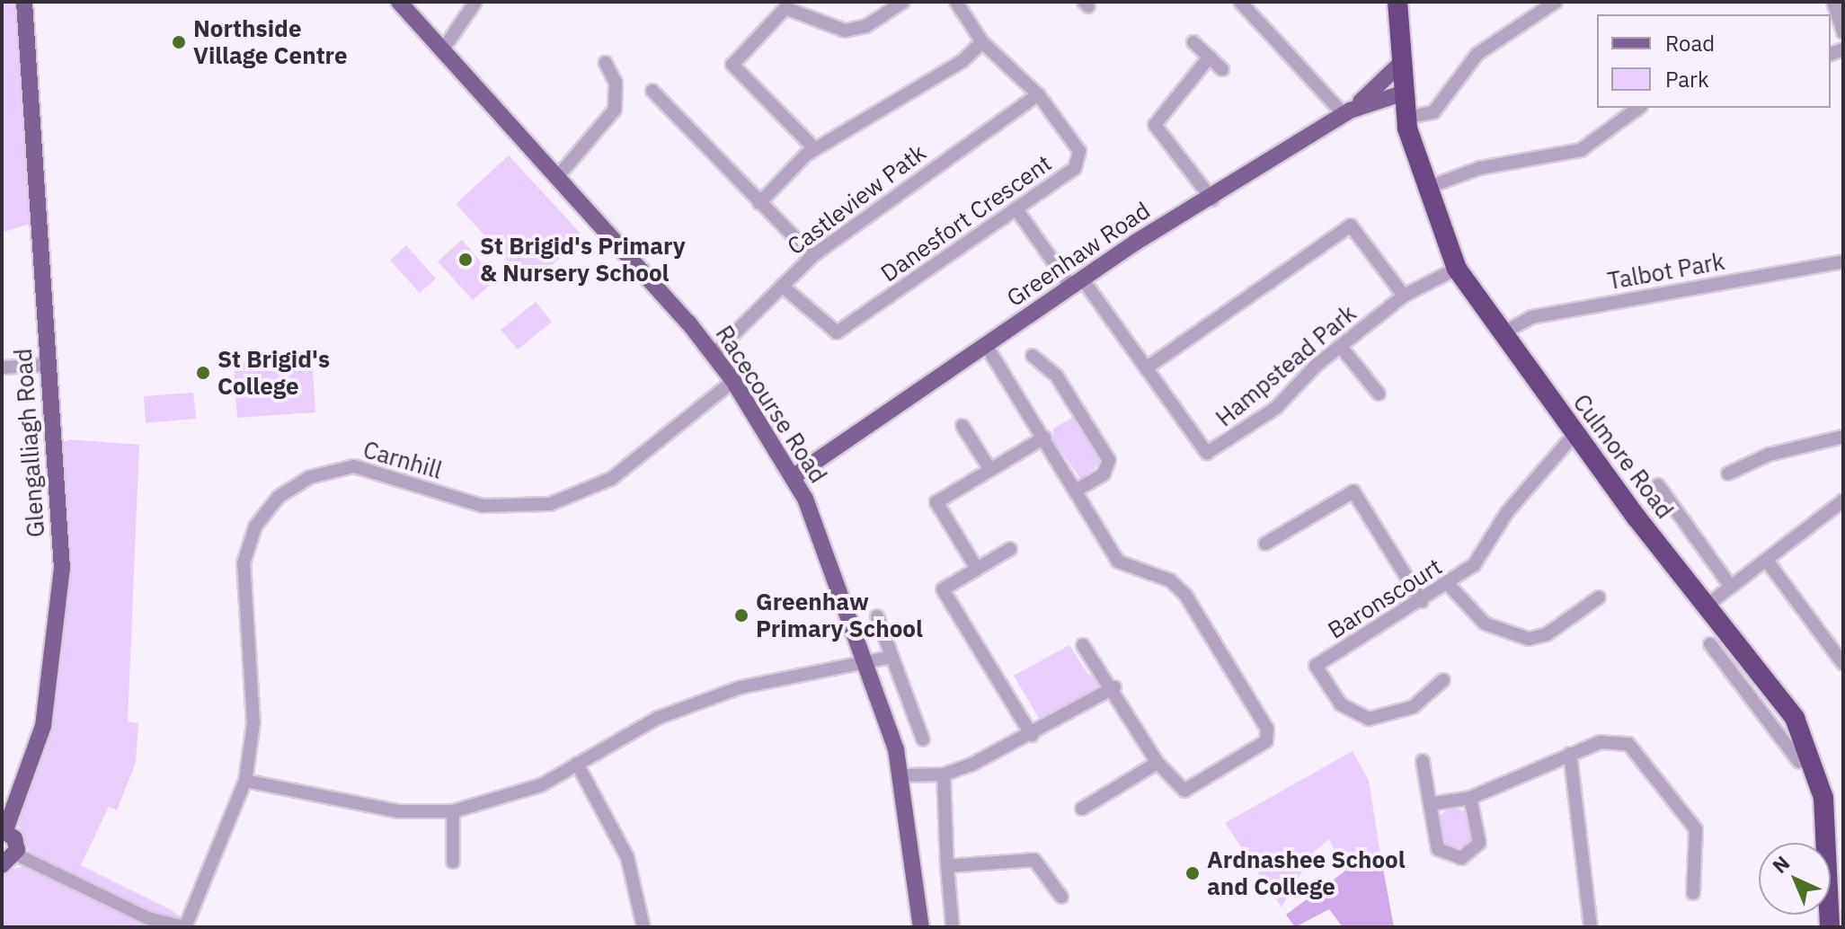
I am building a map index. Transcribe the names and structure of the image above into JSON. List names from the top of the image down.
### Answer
{
  "streets": {
    "highway": ["Culmore Road"],
    "main road": ["Greenhaw Road", "Racecourse Road", "Glengalliagh Road"],
    "street": [
      "Castleview Patk",
      "Danesfort Crescent",
      "Talbot Park",
      "Hampstead Park",
      "Carnhill",
      "Baronscourt"
    ]
  },
  "crossings": [
    ["Castleview Patk", "Danesfort Crescent"],
    ["Castleview Patk", "Racecourse Road"],
    ["Danesfort Crescent", "Hampstead Park"],
    ["Greenhaw Road", "Hampstead Park"],
    ["Greenhaw Road", "Racecourse Road"],
    ["Greenhaw Road", "Culmore Road"],
    ["Talbot Park", "Culmore Road"],
    ["Hampstead Park", "Culmore Road"],
    ["Racecourse Road", "Carnhill"],
    ["Glengalliagh Road", "Carnhill"],
    ["Culmore Road", "Baronscourt"]
  ],
  "places": [
    "Northside Village Centre",
    "St Brigid's Primary & Nursery School",
    "St Brigid's College",
    "Greenhaw Primary School",
    "Ardnashee School and College"
  ],
  "legend": ["Road", "Park"],
  "north": "top left"
}
